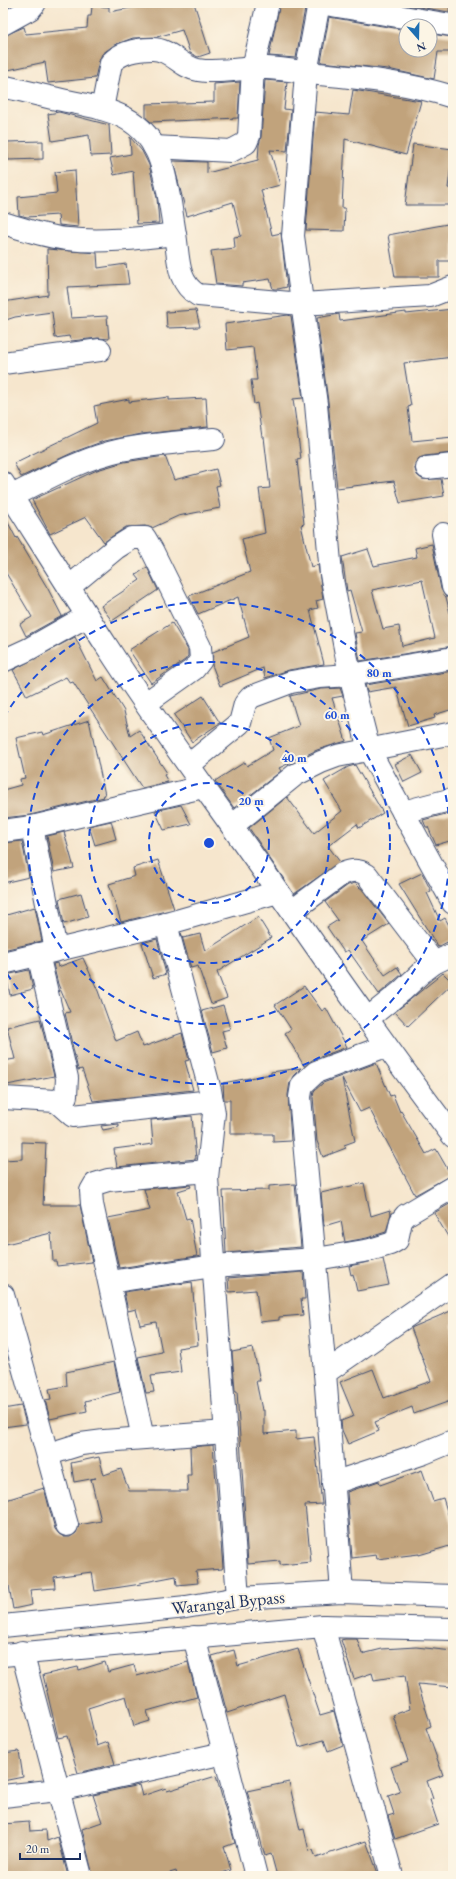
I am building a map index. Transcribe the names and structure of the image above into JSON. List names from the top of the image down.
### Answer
{
  "streets": {
    "street": ["Warangal Bypass"]
  },
  "scale_bar": "20 m",
  "north": "bottom",
  "rings": [
    "80 m",
    "60 m",
    "40 m",
    "20 m"
  ]
}
